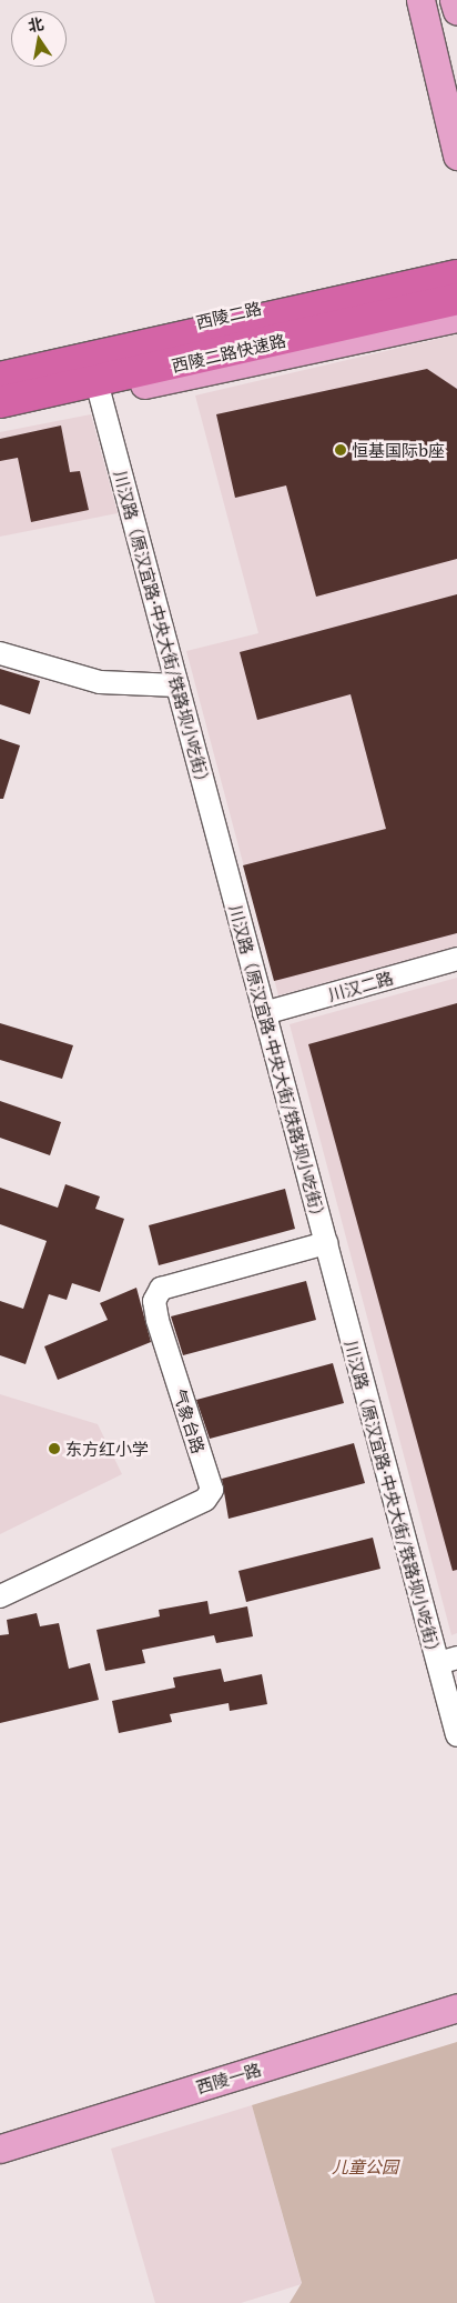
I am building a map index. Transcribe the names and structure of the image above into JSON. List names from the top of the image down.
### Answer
{
  "streets": {
    "highway": ["西陵二路快速路"],
    "main road": ["西陵二路", "西陵一路"],
    "street": ["川汉路（原汉宜路·中央大街/铁路坝小吃街）", "川汉二路", "气象台路"]
  },
  "crossings": [
    ["川汉路（原汉宜路·中央大街/铁路坝小吃街）", "川汉二路"],
    ["川汉路（原汉宜路·中央大街/铁路坝小吃街）", "气象台路"]
  ],
  "parks": ["儿童公园"],
  "places": ["恒基国际b座", "东方红小学"],
  "north": "top"
}
